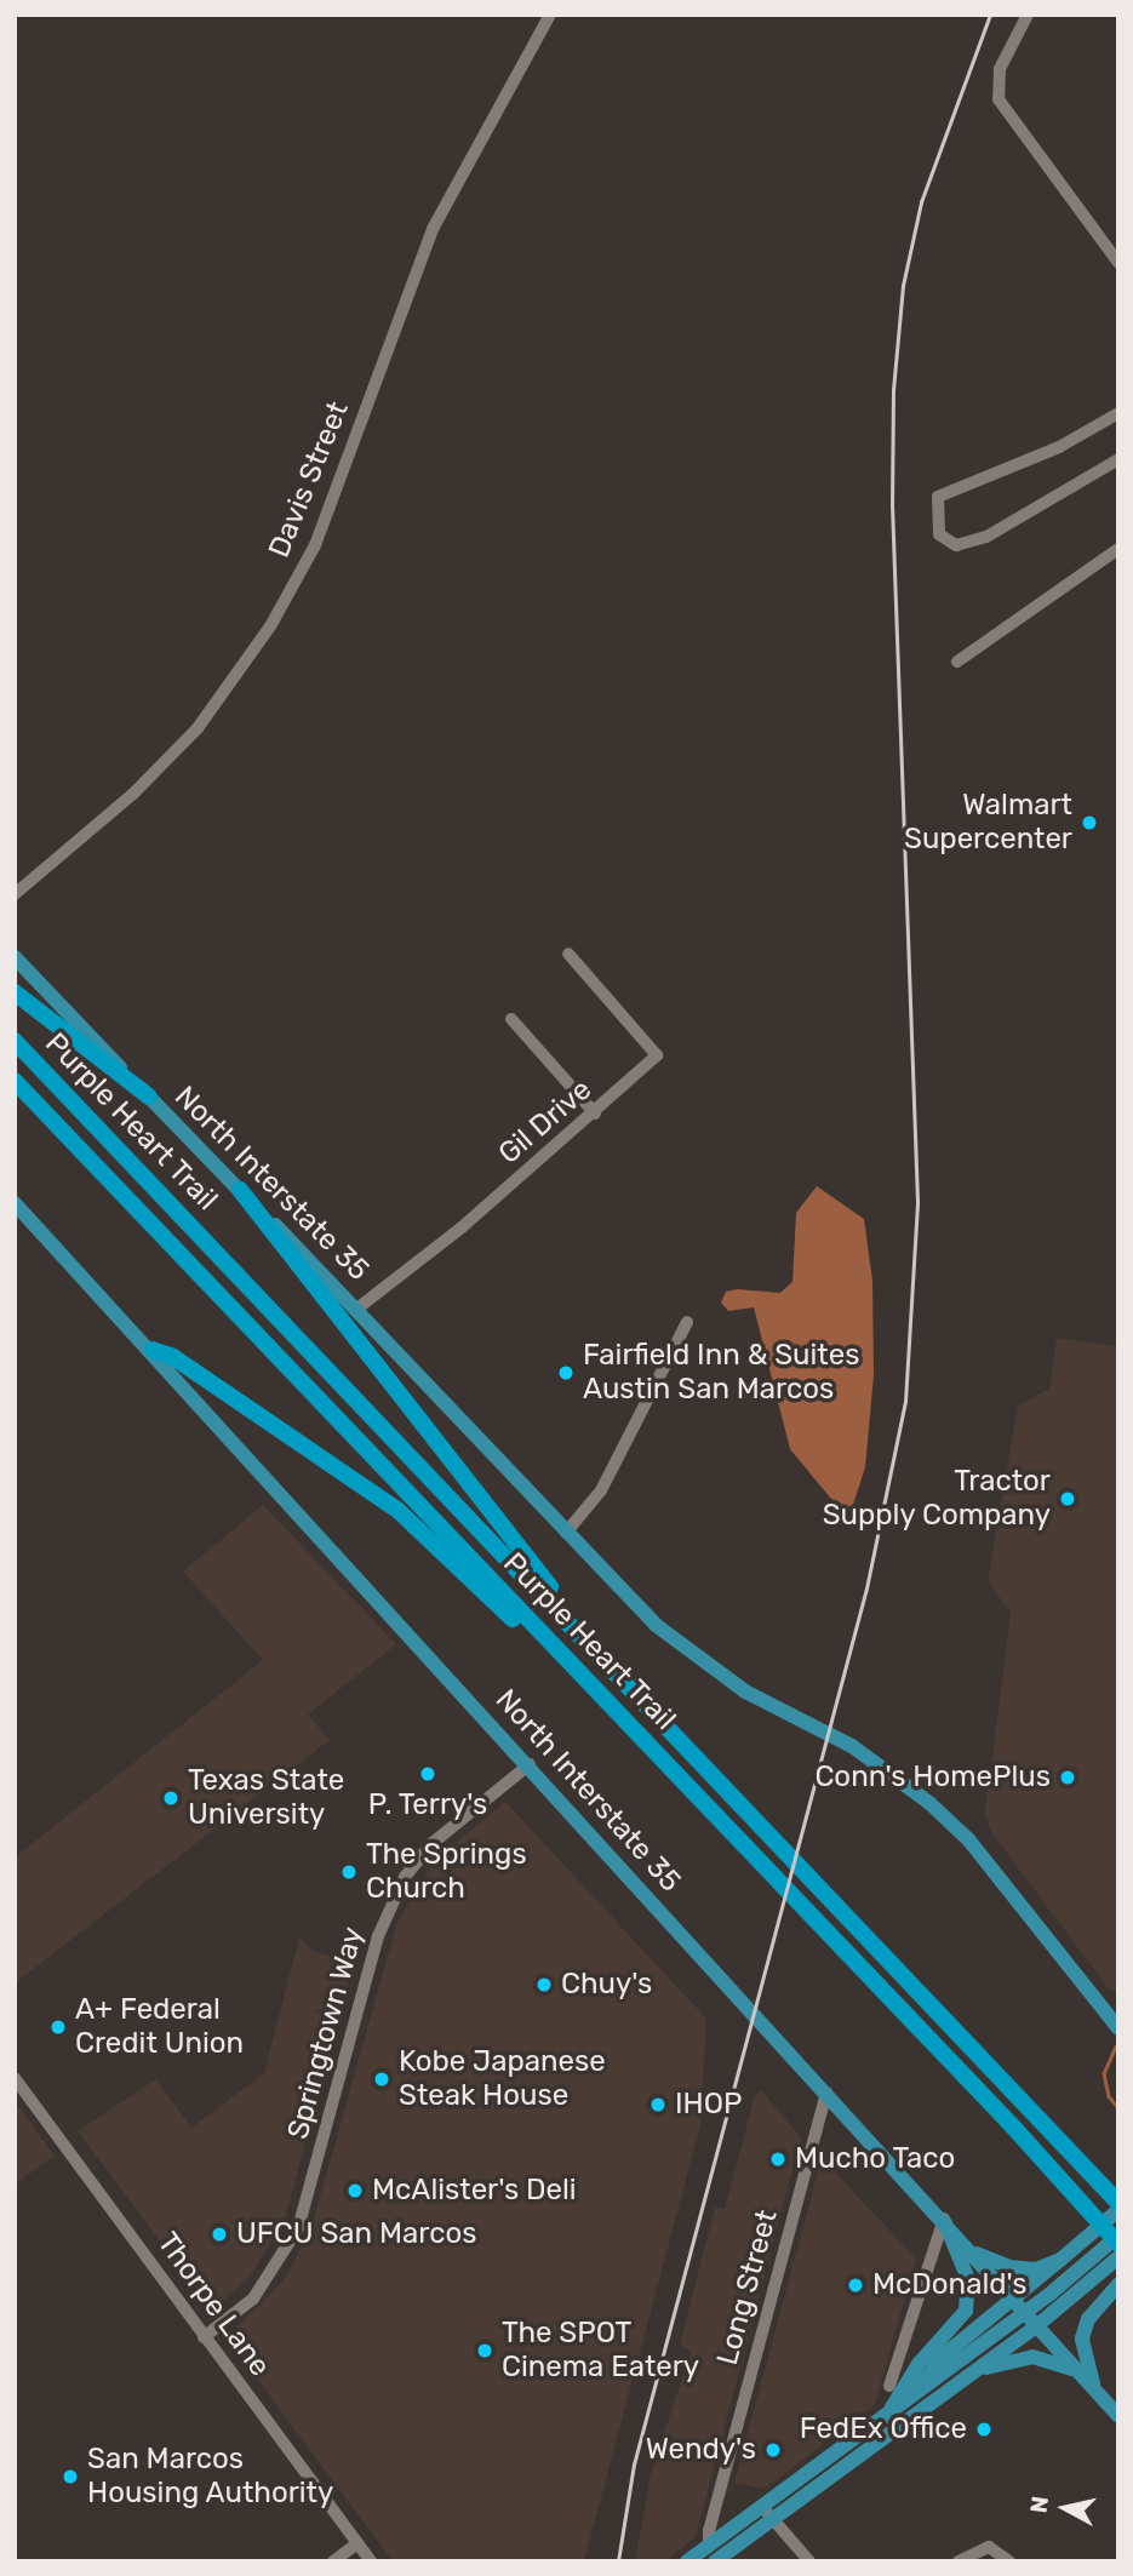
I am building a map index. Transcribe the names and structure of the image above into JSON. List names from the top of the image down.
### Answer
{
  "streets": {
    "highway": ["Purple Heart Trail"],
    "main road": ["North Interstate 35"],
    "street": [
      "Davis Street",
      "Gil Drive",
      "Springtown Way",
      "Long Street",
      "Thorpe Lane"
    ]
  },
  "crossings": [
    ["Gil Drive", "North Interstate 35"],
    ["North Interstate 35", "Springtown Way"],
    ["North Interstate 35", "Long Street"],
    ["Springtown Way", "Thorpe Lane"]
  ],
  "places": [
    "Walmart Supercenter",
    "Fairfield Inn & Suites Austin San Marcos",
    "Tractor Supply Company",
    "P. Terry's",
    "Conn's HomePlus",
    "Texas State University",
    "The Springs Church",
    "Chuy's",
    "A+ Federal Credit Union",
    "Kobe Japanese Steak House",
    "IHOP",
    "Mucho Taco",
    "McAlister's Deli",
    "UFCU San Marcos",
    "McDonald's",
    "The SPOT Cinema Eatery",
    "FedEx Office",
    "Wendy's",
    "San Marcos Housing Authority"
  ],
  "north": "left"
}
